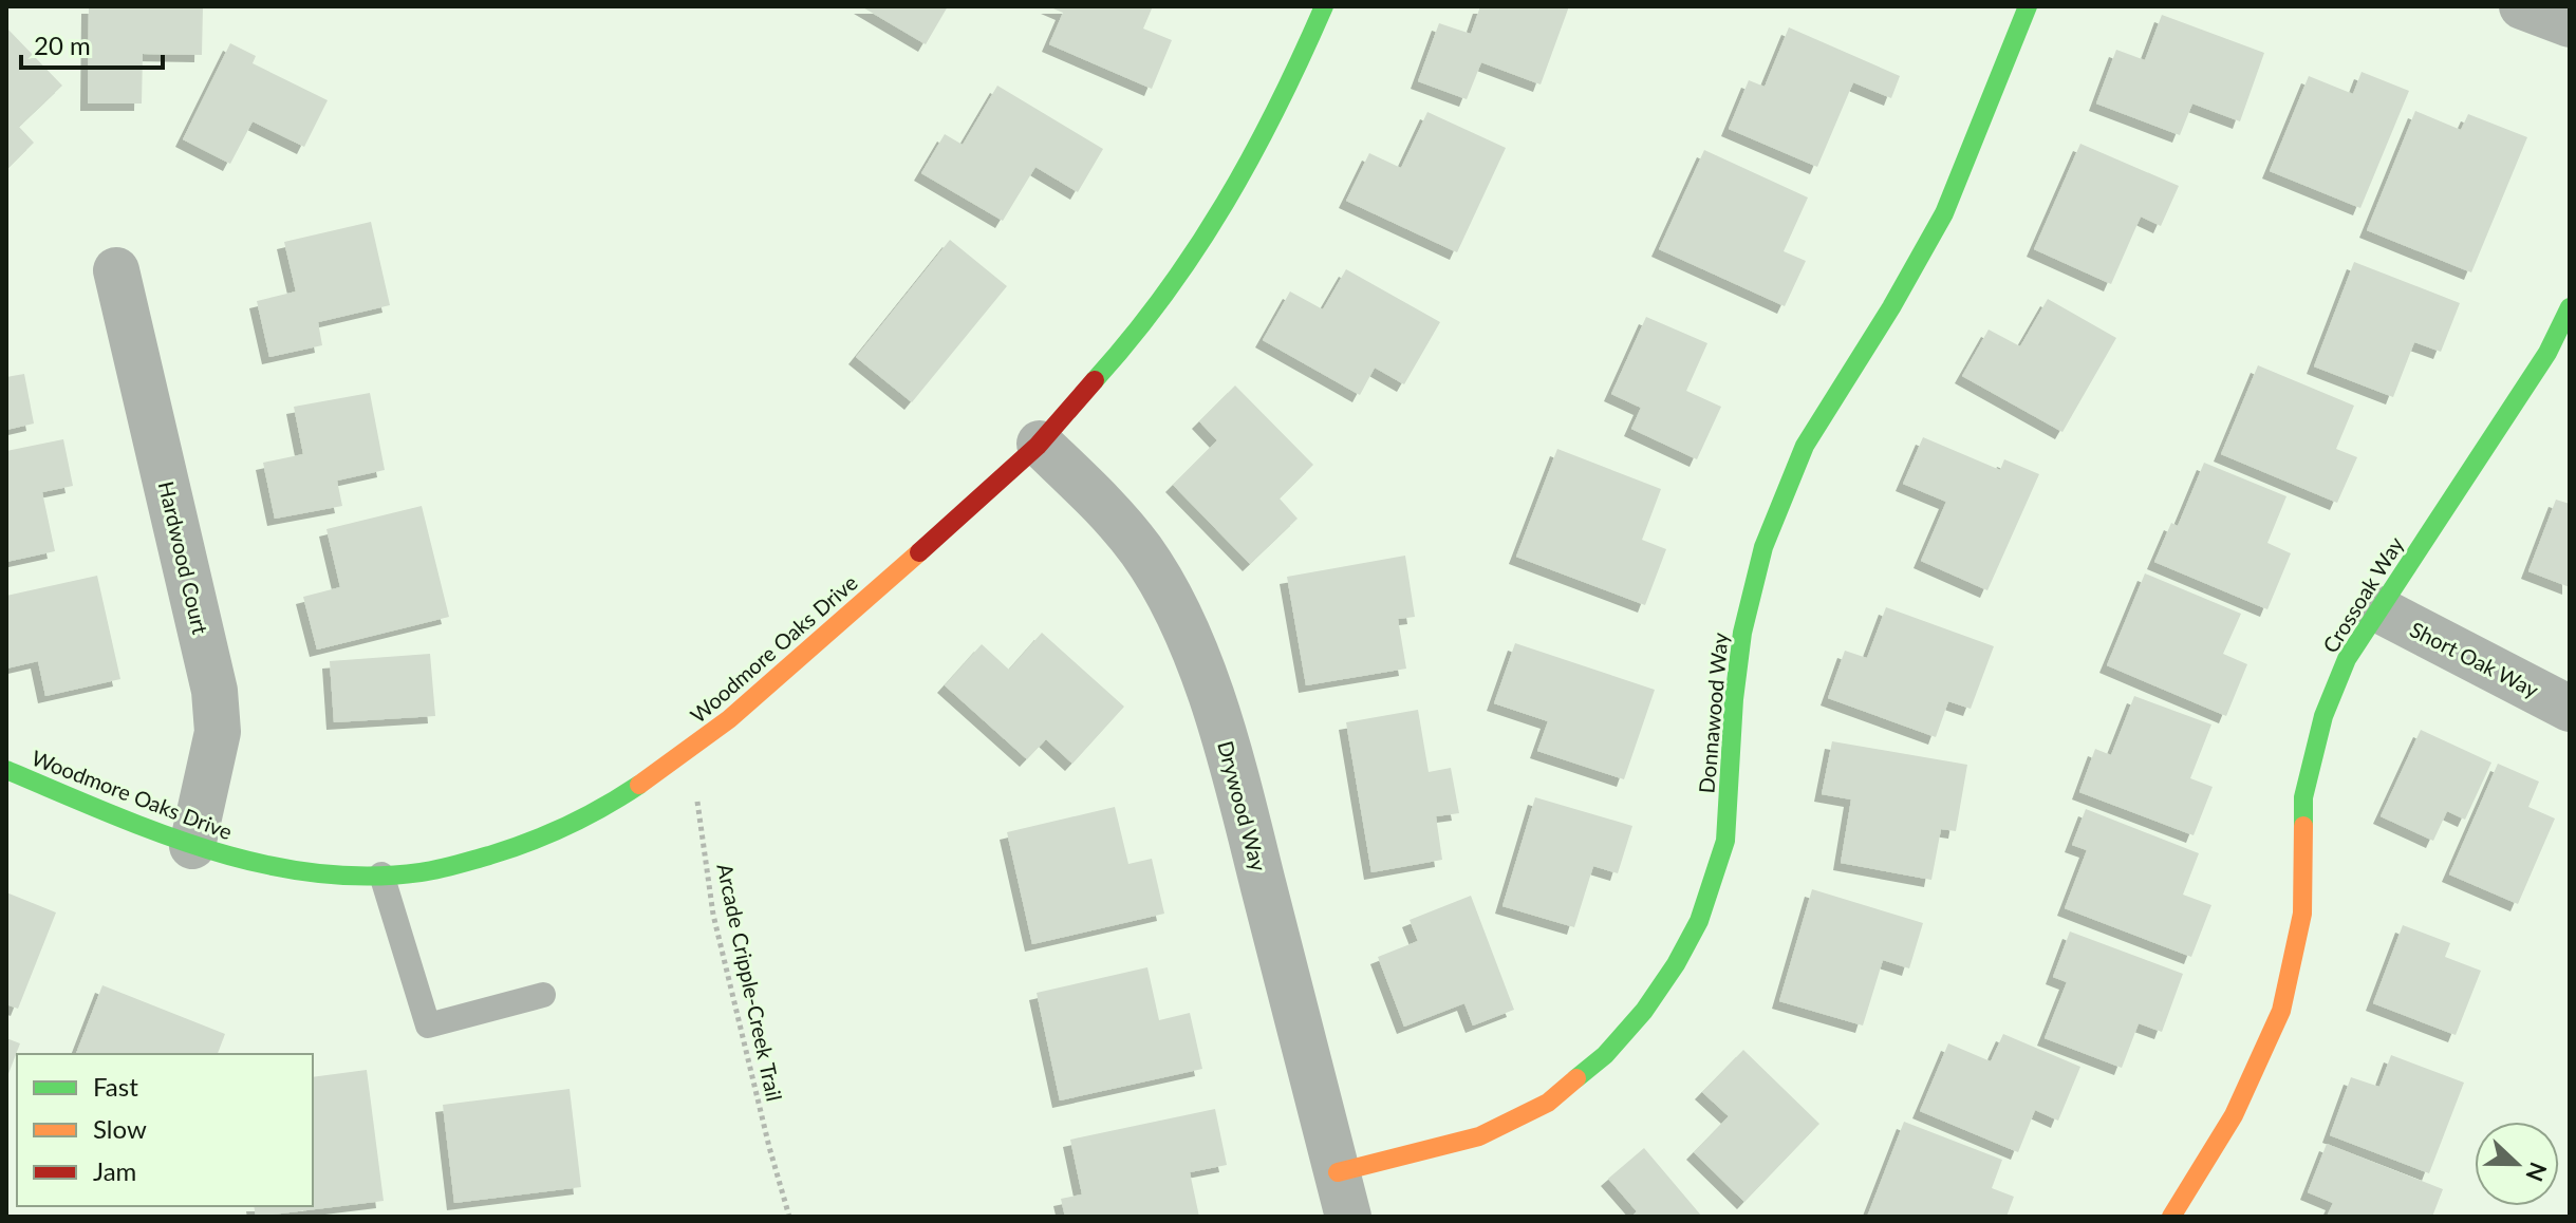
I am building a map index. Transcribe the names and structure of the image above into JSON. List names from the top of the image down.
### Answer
{
  "streets": {
    "street": [
      "Hardwood Court",
      "Crossoak Way",
      "Woodmore Oaks Drive",
      "Short Oak Way",
      "Donnawood Way",
      "Drywood Way"
    ],
    "path": ["Arcade Cripple-Creek Trail"]
  },
  "crossings": [
    ["Hardwood Court", "Woodmore Oaks Drive"],
    ["Crossoak Way", "Short Oak Way"],
    ["Woodmore Oaks Drive", "Drywood Way"],
    ["Woodmore Oaks Drive", "Arcade Cripple-Creek Trail"],
    ["Donnawood Way", "Drywood Way"]
  ],
  "legend": ["Fast", "Slow", "Jam"],
  "scale_bar": "20 m",
  "north": "right"
}
